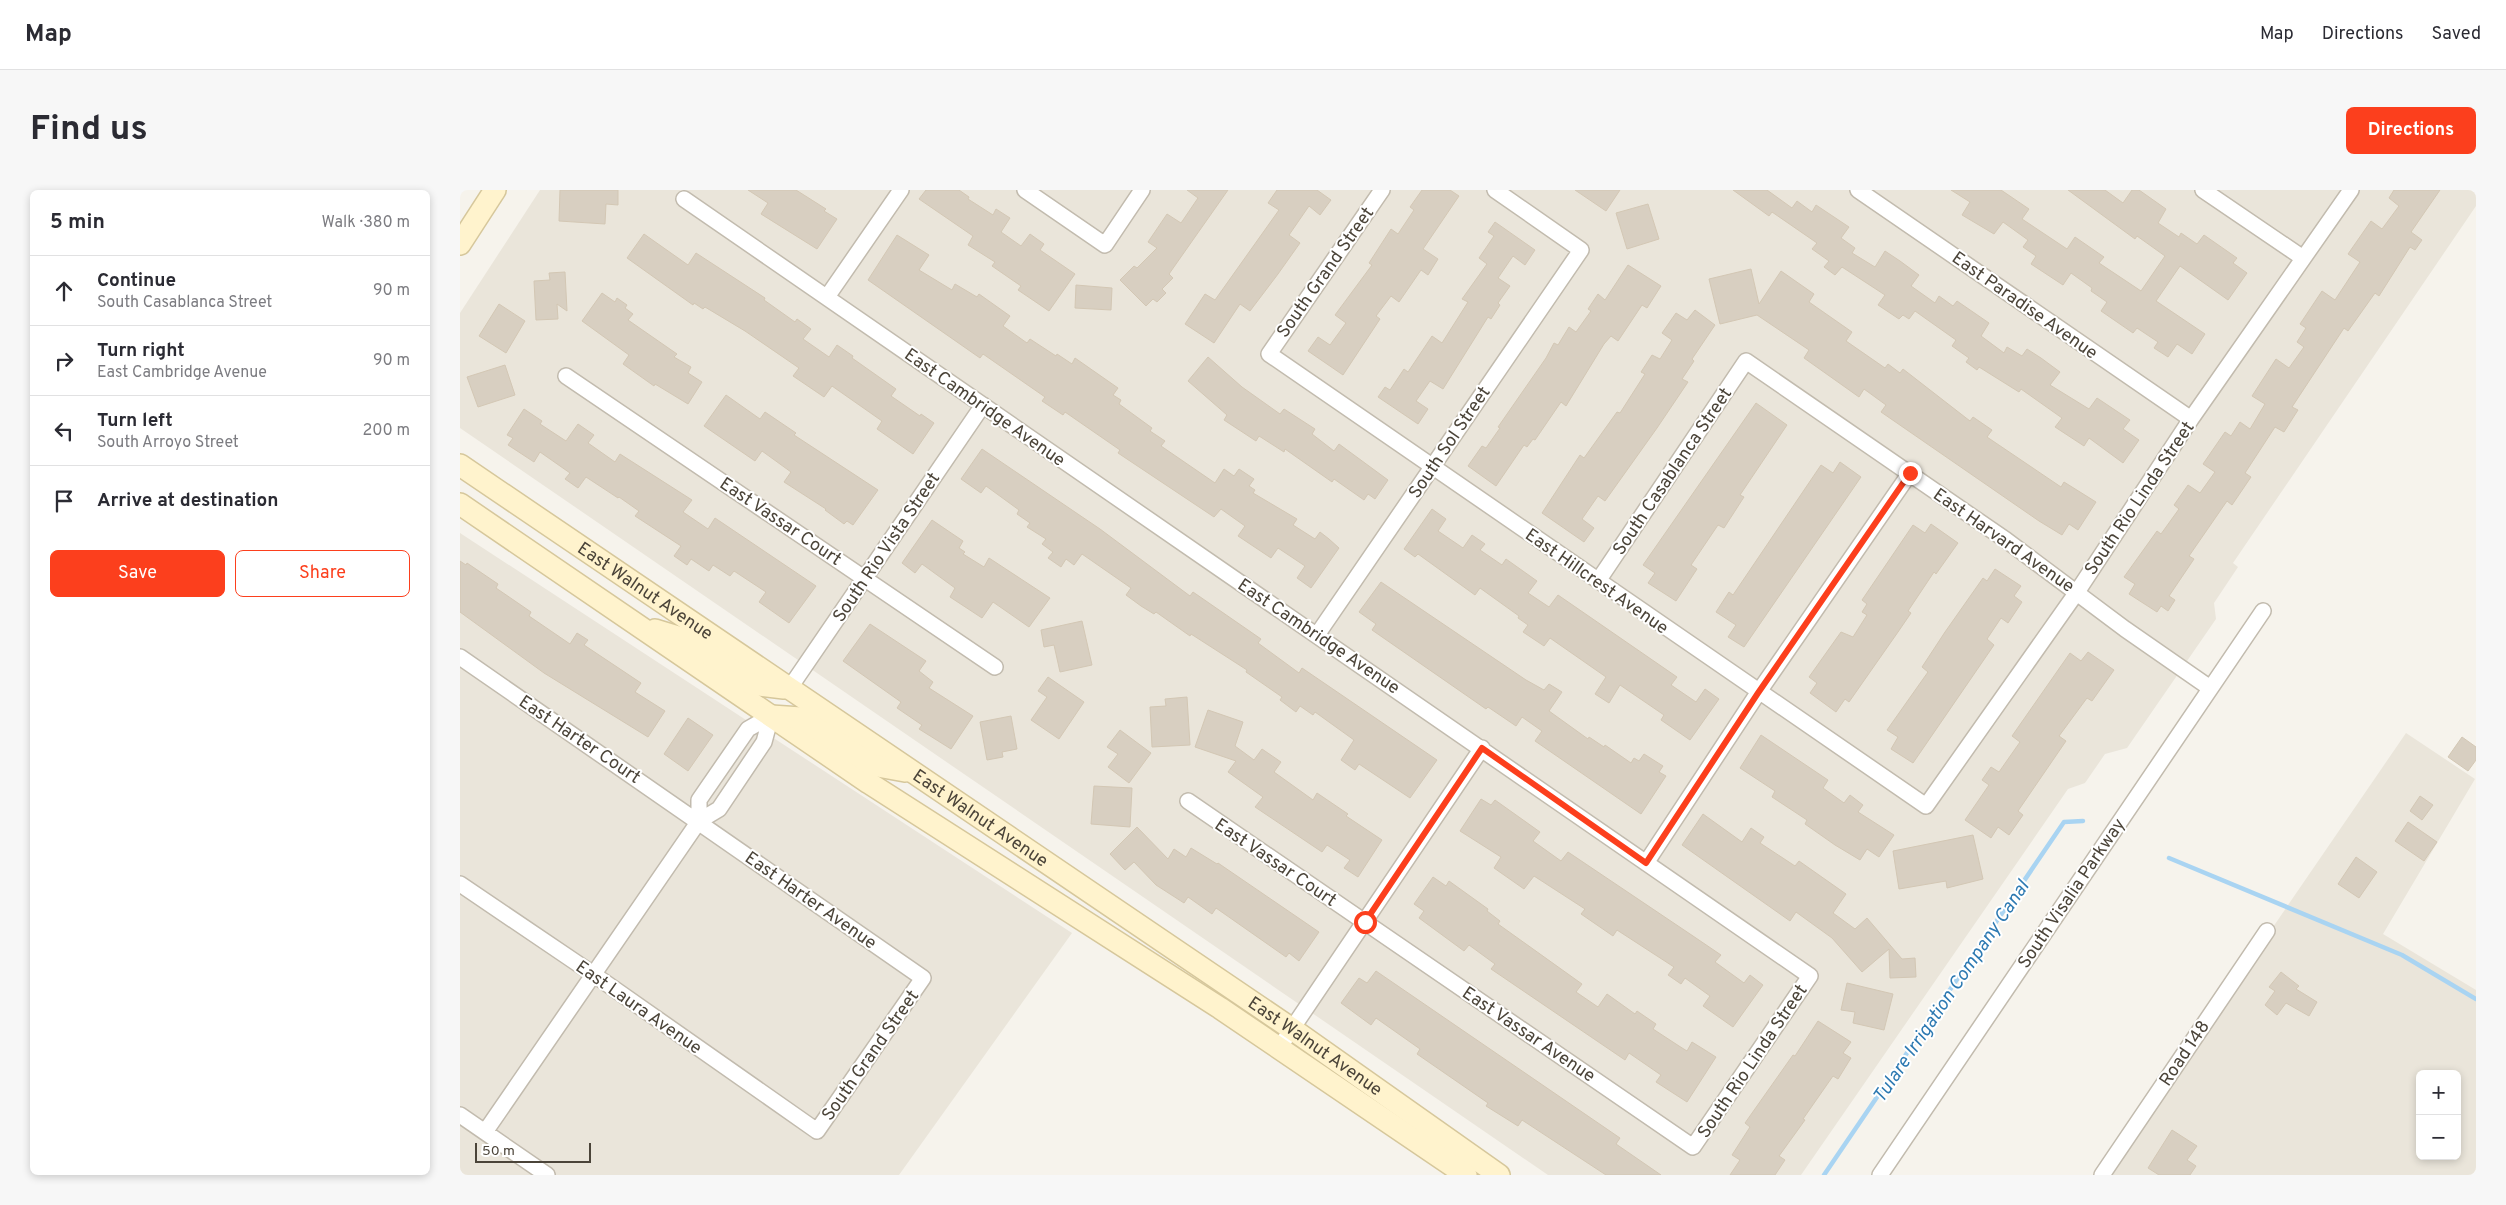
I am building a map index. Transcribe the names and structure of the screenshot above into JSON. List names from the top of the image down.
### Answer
{
  "streets": {
    "main road": ["East Walnut Avenue"],
    "street": [
      "South Grand Street",
      "East Paradise Avenue",
      "East Cambridge Avenue",
      "South Sol Street",
      "South Casablanca Street",
      "South Rio Linda Street",
      "East Vassar Court",
      "East Harvard Avenue",
      "South Rio Vista Street",
      "East Hillcrest Avenue",
      "East Harter Court",
      "South Visalia Parkway",
      "East Harter Avenue",
      "East Laura Avenue",
      "East Vassar Avenue",
      "Road 148"
    ]
  },
  "crossings": [
    ["South Grand Street", "East Hillcrest Avenue"],
    ["South Grand Street", "East Harter Avenue"],
    ["South Grand Street", "East Laura Avenue"],
    ["East Paradise Avenue", "South Rio Linda Street"],
    ["East Cambridge Avenue", "South Sol Street"],
    ["East Cambridge Avenue", "South Rio Linda Street"],
    ["East Cambridge Avenue", "South Rio Vista Street"],
    ["South Sol Street", "East Hillcrest Avenue"],
    ["South Casablanca Street", "East Harvard Avenue"],
    ["South Casablanca Street", "East Hillcrest Avenue"],
    ["South Rio Linda Street", "East Harvard Avenue"],
    ["South Rio Linda Street", "East Hillcrest Avenue"],
    ["South Rio Linda Street", "East Vassar Avenue"],
    ["East Vassar Court", "South Rio Vista Street"],
    ["East Vassar Court", "East Vassar Avenue"],
    ["East Harvard Avenue", "South Visalia Parkway"],
    ["South Rio Vista Street", "East Walnut Avenue"],
    ["East Harter Court", "East Harter Avenue"]
  ],
  "water": ["Tulare Irrigation Company Canal"],
  "scale_bar": "50 m",
  "page": {
    "header": "Map",
    "nav": ["Map", "Directions", "Saved"],
    "buttons": [
      "Directions",
      ["Save", "Share"]
    ],
    "title": "Find us",
    "heading": ["5 min", "Walk · 380 m"],
    "list": [
      ["Continue", "South Casablanca Street", "90 m"],
      ["Turn right", "East Cambridge Avenue", "90 m"],
      ["Turn left", "South Arroyo Street", "200 m"],
      "Arrive at destination"
    ],
    "map_buttons": ["+", "−"],
    "scale": "50 m"
  }
}
